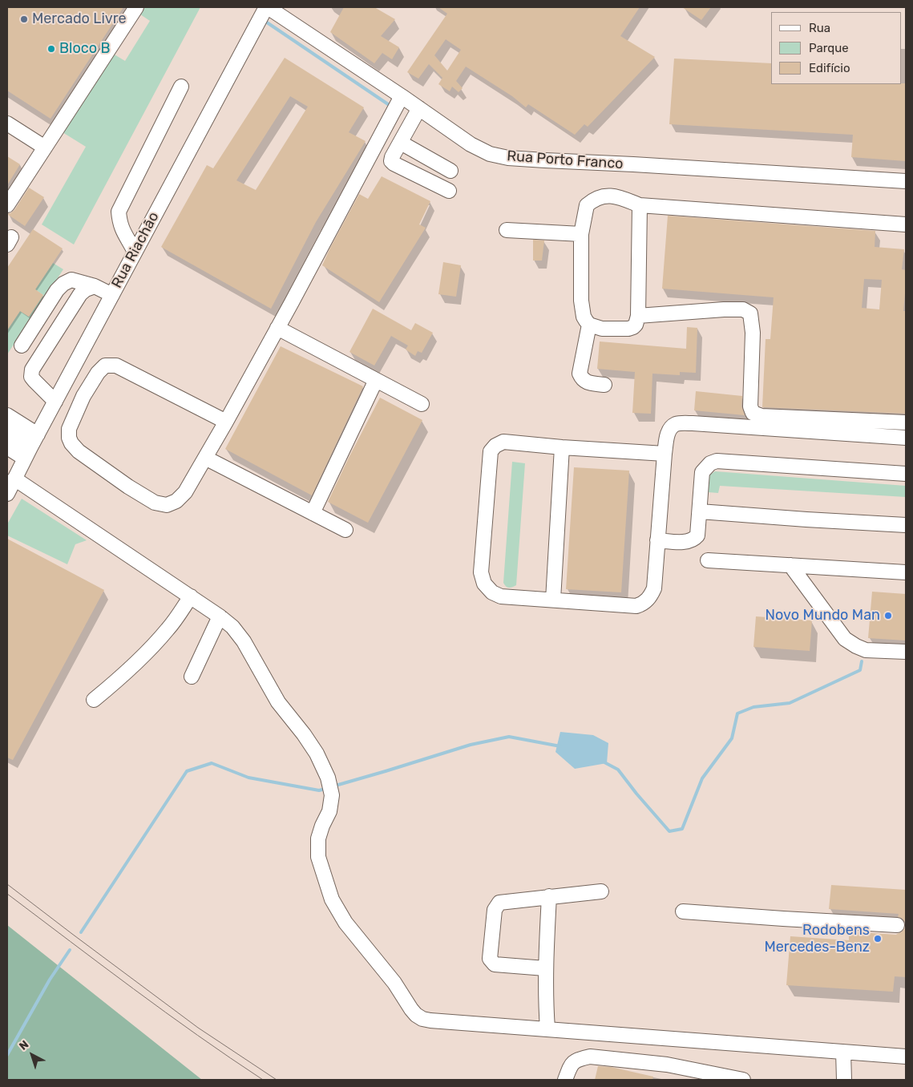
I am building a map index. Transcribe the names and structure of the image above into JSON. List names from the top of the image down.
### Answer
{
  "streets": {
    "street": ["Rua Porto Franco", "Rua Riachão"]
  },
  "crossings": [
    ["Rua Porto Franco", "Rua Riachão"]
  ],
  "places": [
    "Mercado Livre",
    "Bloco B",
    "Novo Mundo Man",
    "Rodobens Mercedes-Benz"
  ],
  "legend": ["Rua", "Parque", "Edifício"],
  "north": "top left"
}
